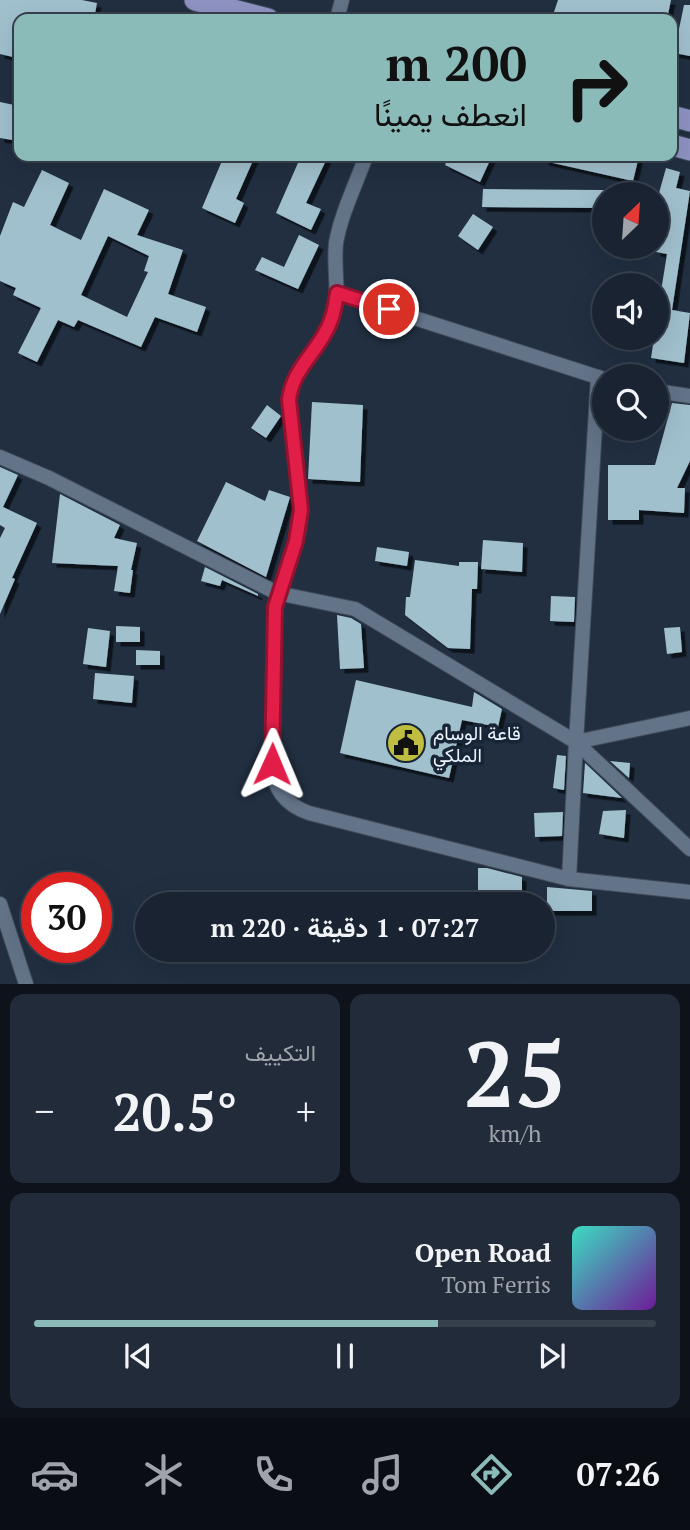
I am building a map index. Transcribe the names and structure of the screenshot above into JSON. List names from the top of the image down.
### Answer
{
  "places": {
    "public building": ["قاعة الوسام الملكي"]
  },
  "north": "top right",
  "page": {
    "turn": ["200 m", "انعطف يمينًا"],
    "limit": "30",
    "trip": "07:27 · 1 دقيقة · 220 m",
    "tile": [
      ["25", "km/h"],
      "التكييف"
    ],
    "heat": ["−", "20.5°", "+"],
    "song": ["Open Road", "Tom Ferris"],
    "tabs": "07:26"
  }
}
